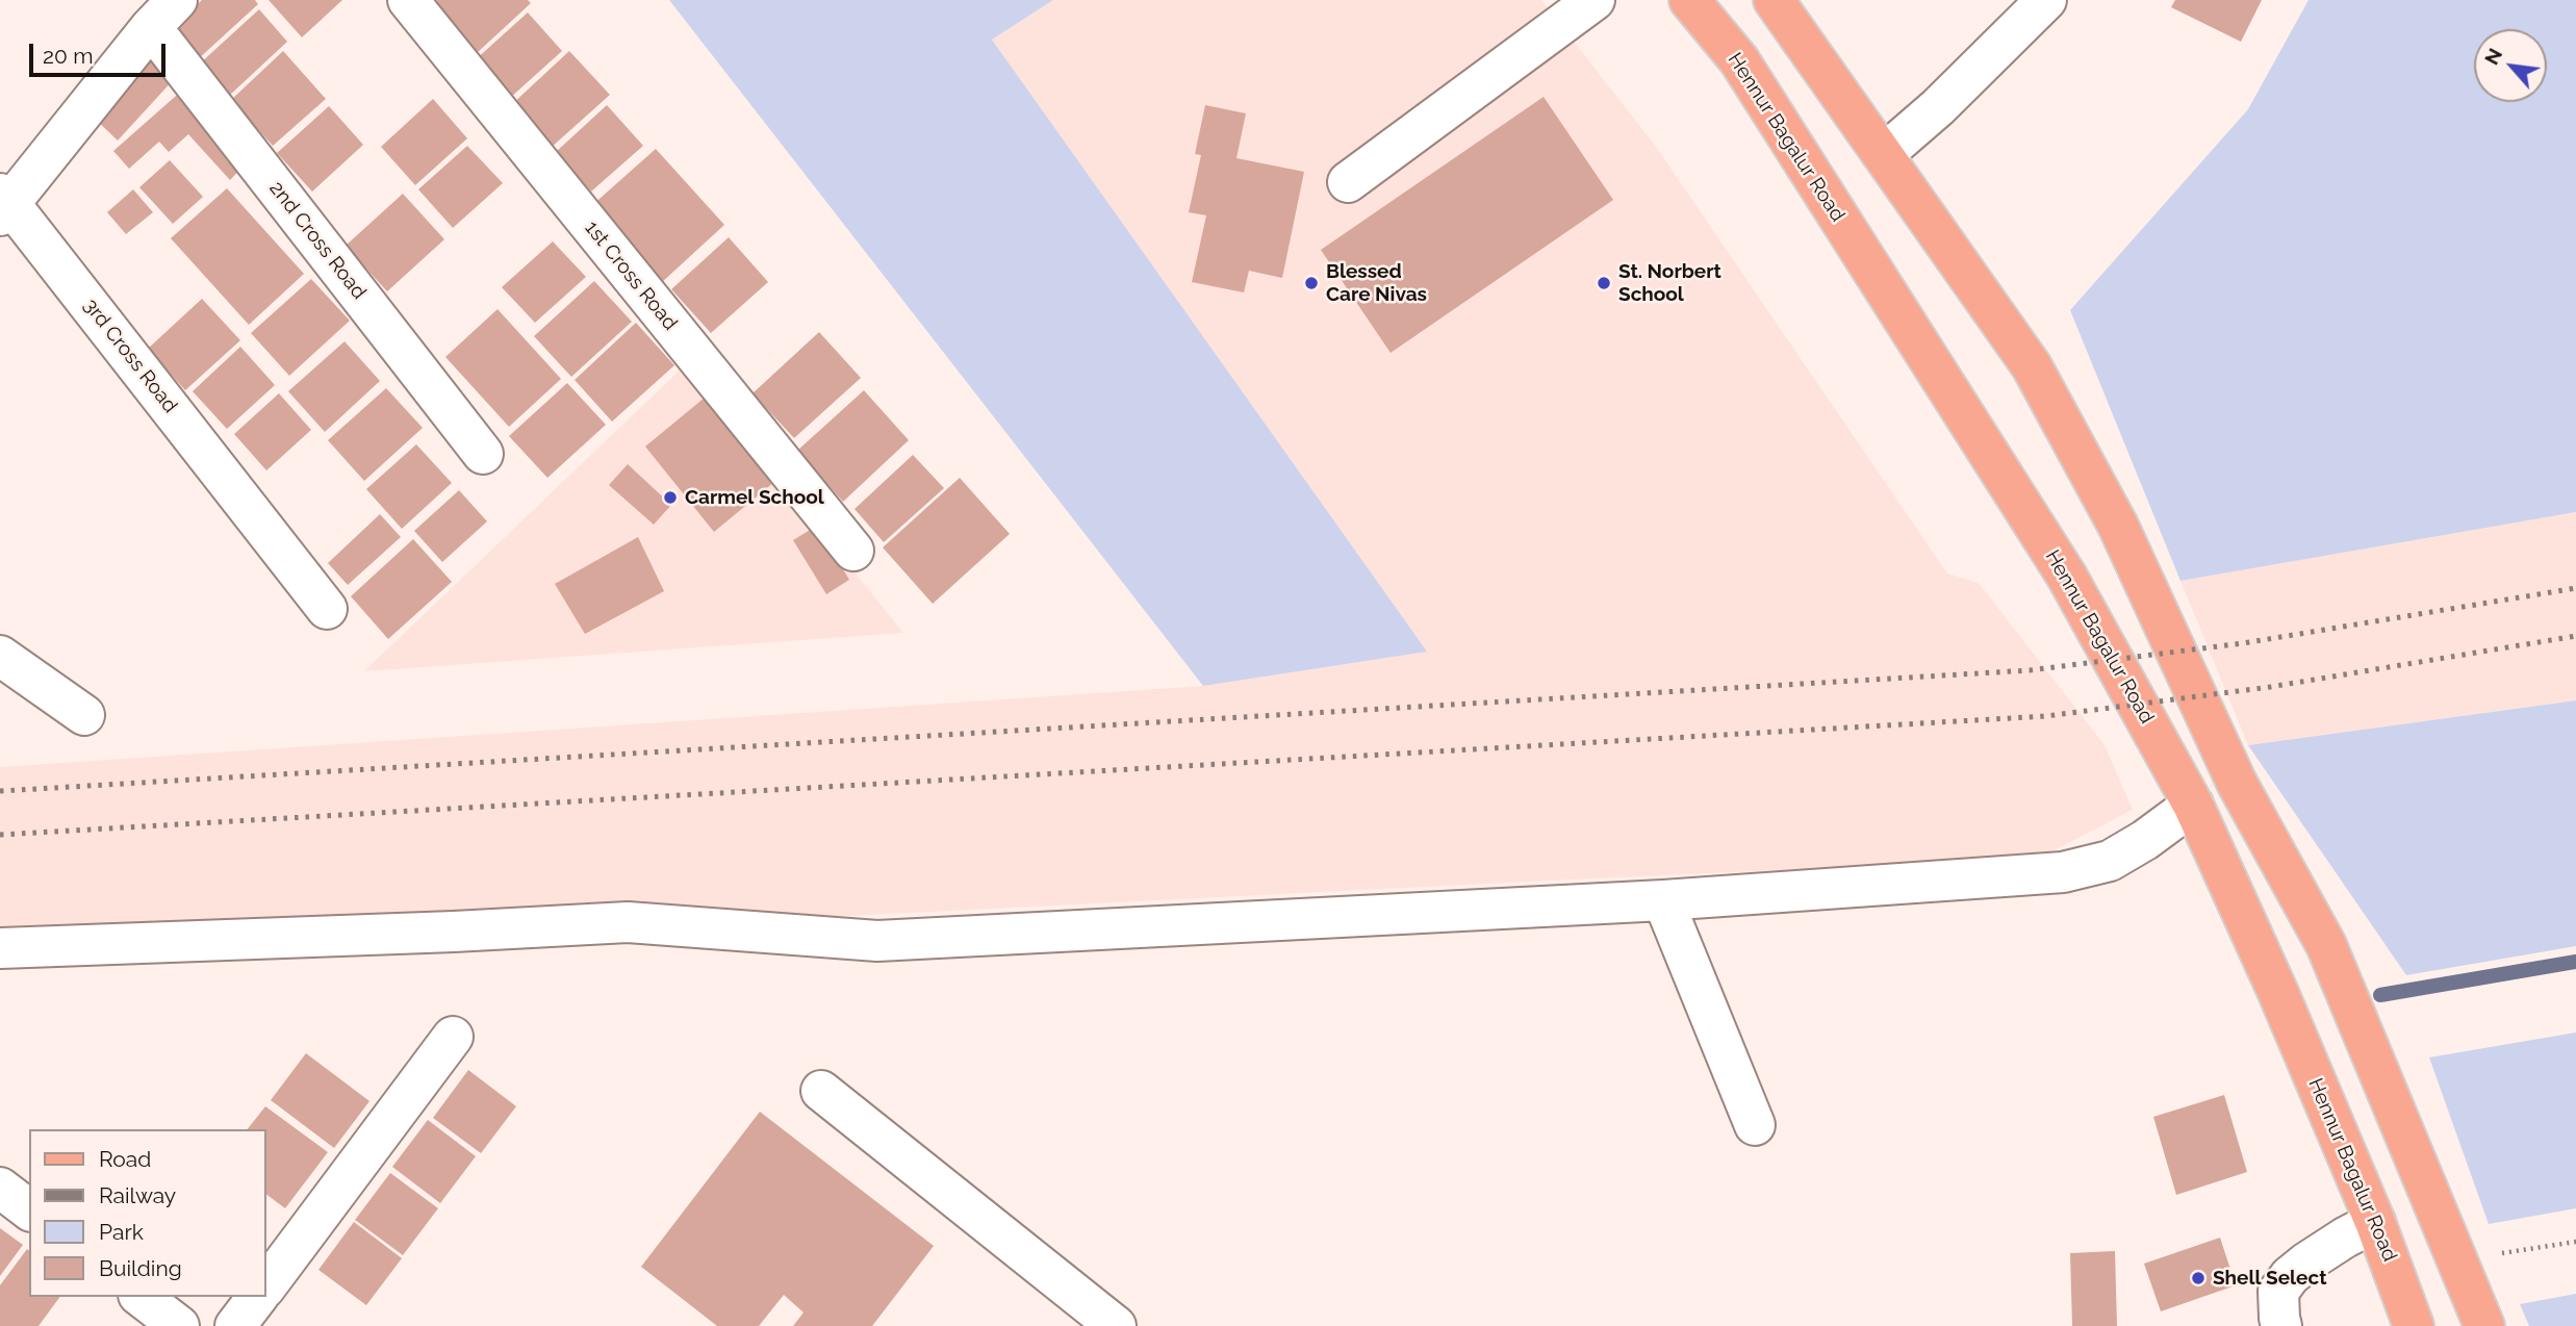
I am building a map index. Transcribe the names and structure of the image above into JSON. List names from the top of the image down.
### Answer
{
  "streets": {
    "main road": ["Hennur Bagalur Road"],
    "street": ["2nd Cross Road", "1st Cross Road", "3rd Cross Road"]
  },
  "places": [
    "Blessed Care Nivas",
    "St. Norbert School",
    "Carmel School",
    "Shell Select"
  ],
  "legend": [
    "Road",
    "Railway",
    "Park",
    "Building"
  ],
  "scale_bar": "20 m",
  "north": "top left"
}
